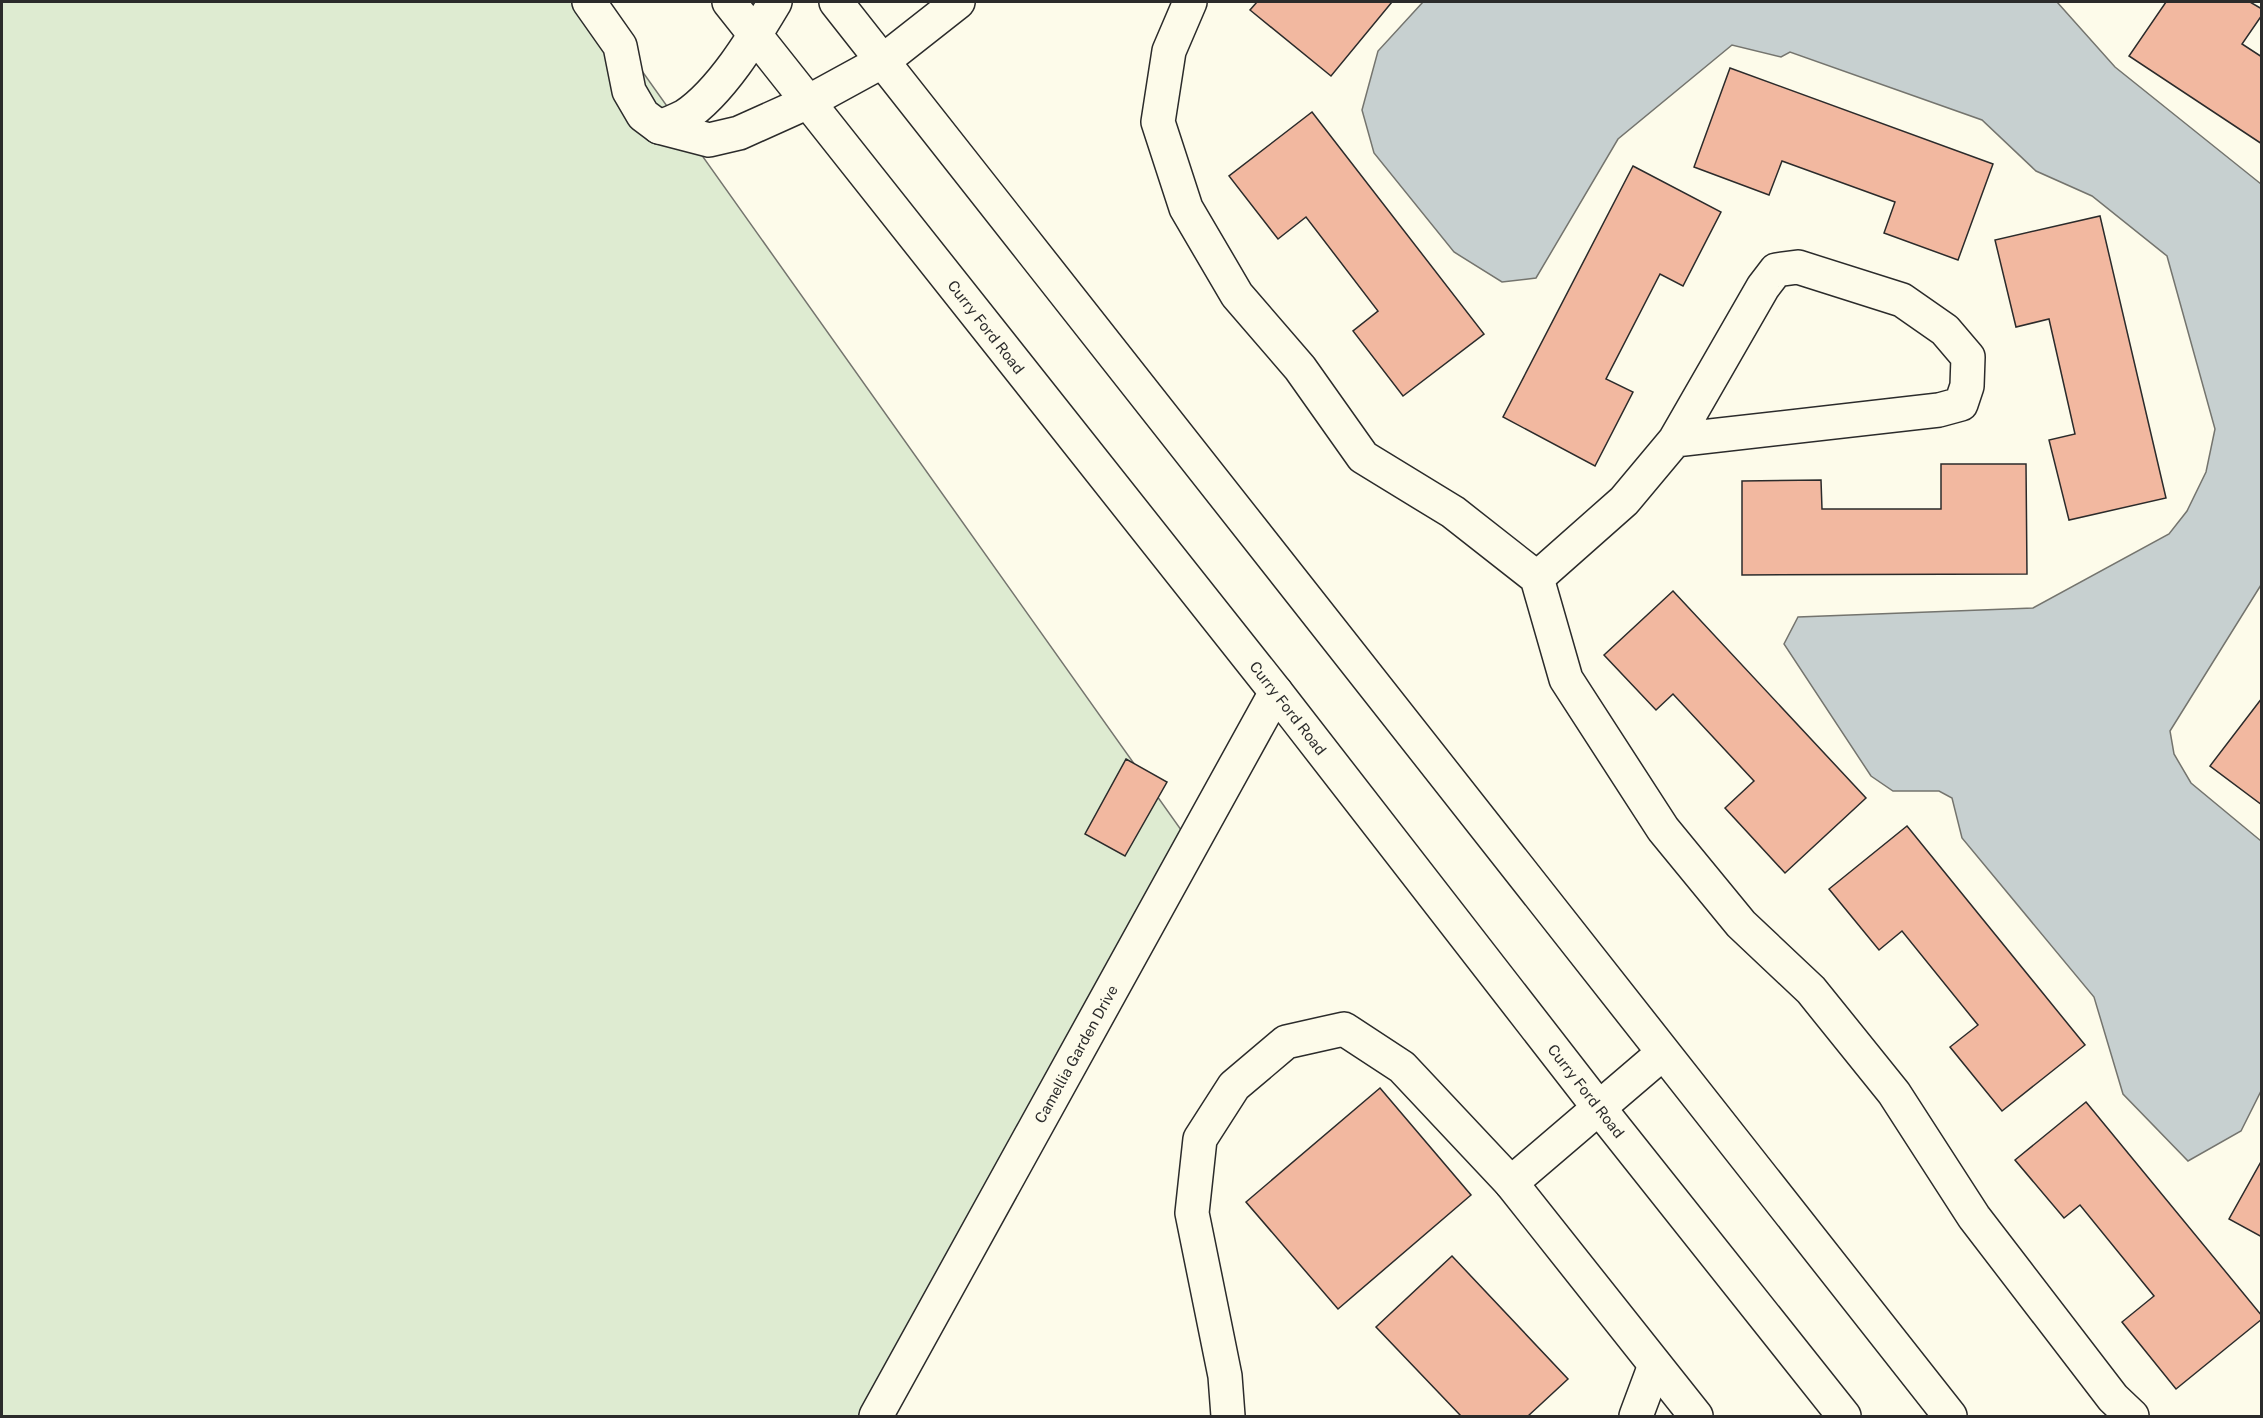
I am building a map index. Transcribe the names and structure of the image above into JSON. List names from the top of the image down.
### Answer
{
  "streets": {
    "main road": ["Curry Ford Road", "Camellia Garden Drive"]
  },
  "crossings": [
    ["Curry Ford Road", "Camellia Garden Drive"]
  ]
}
